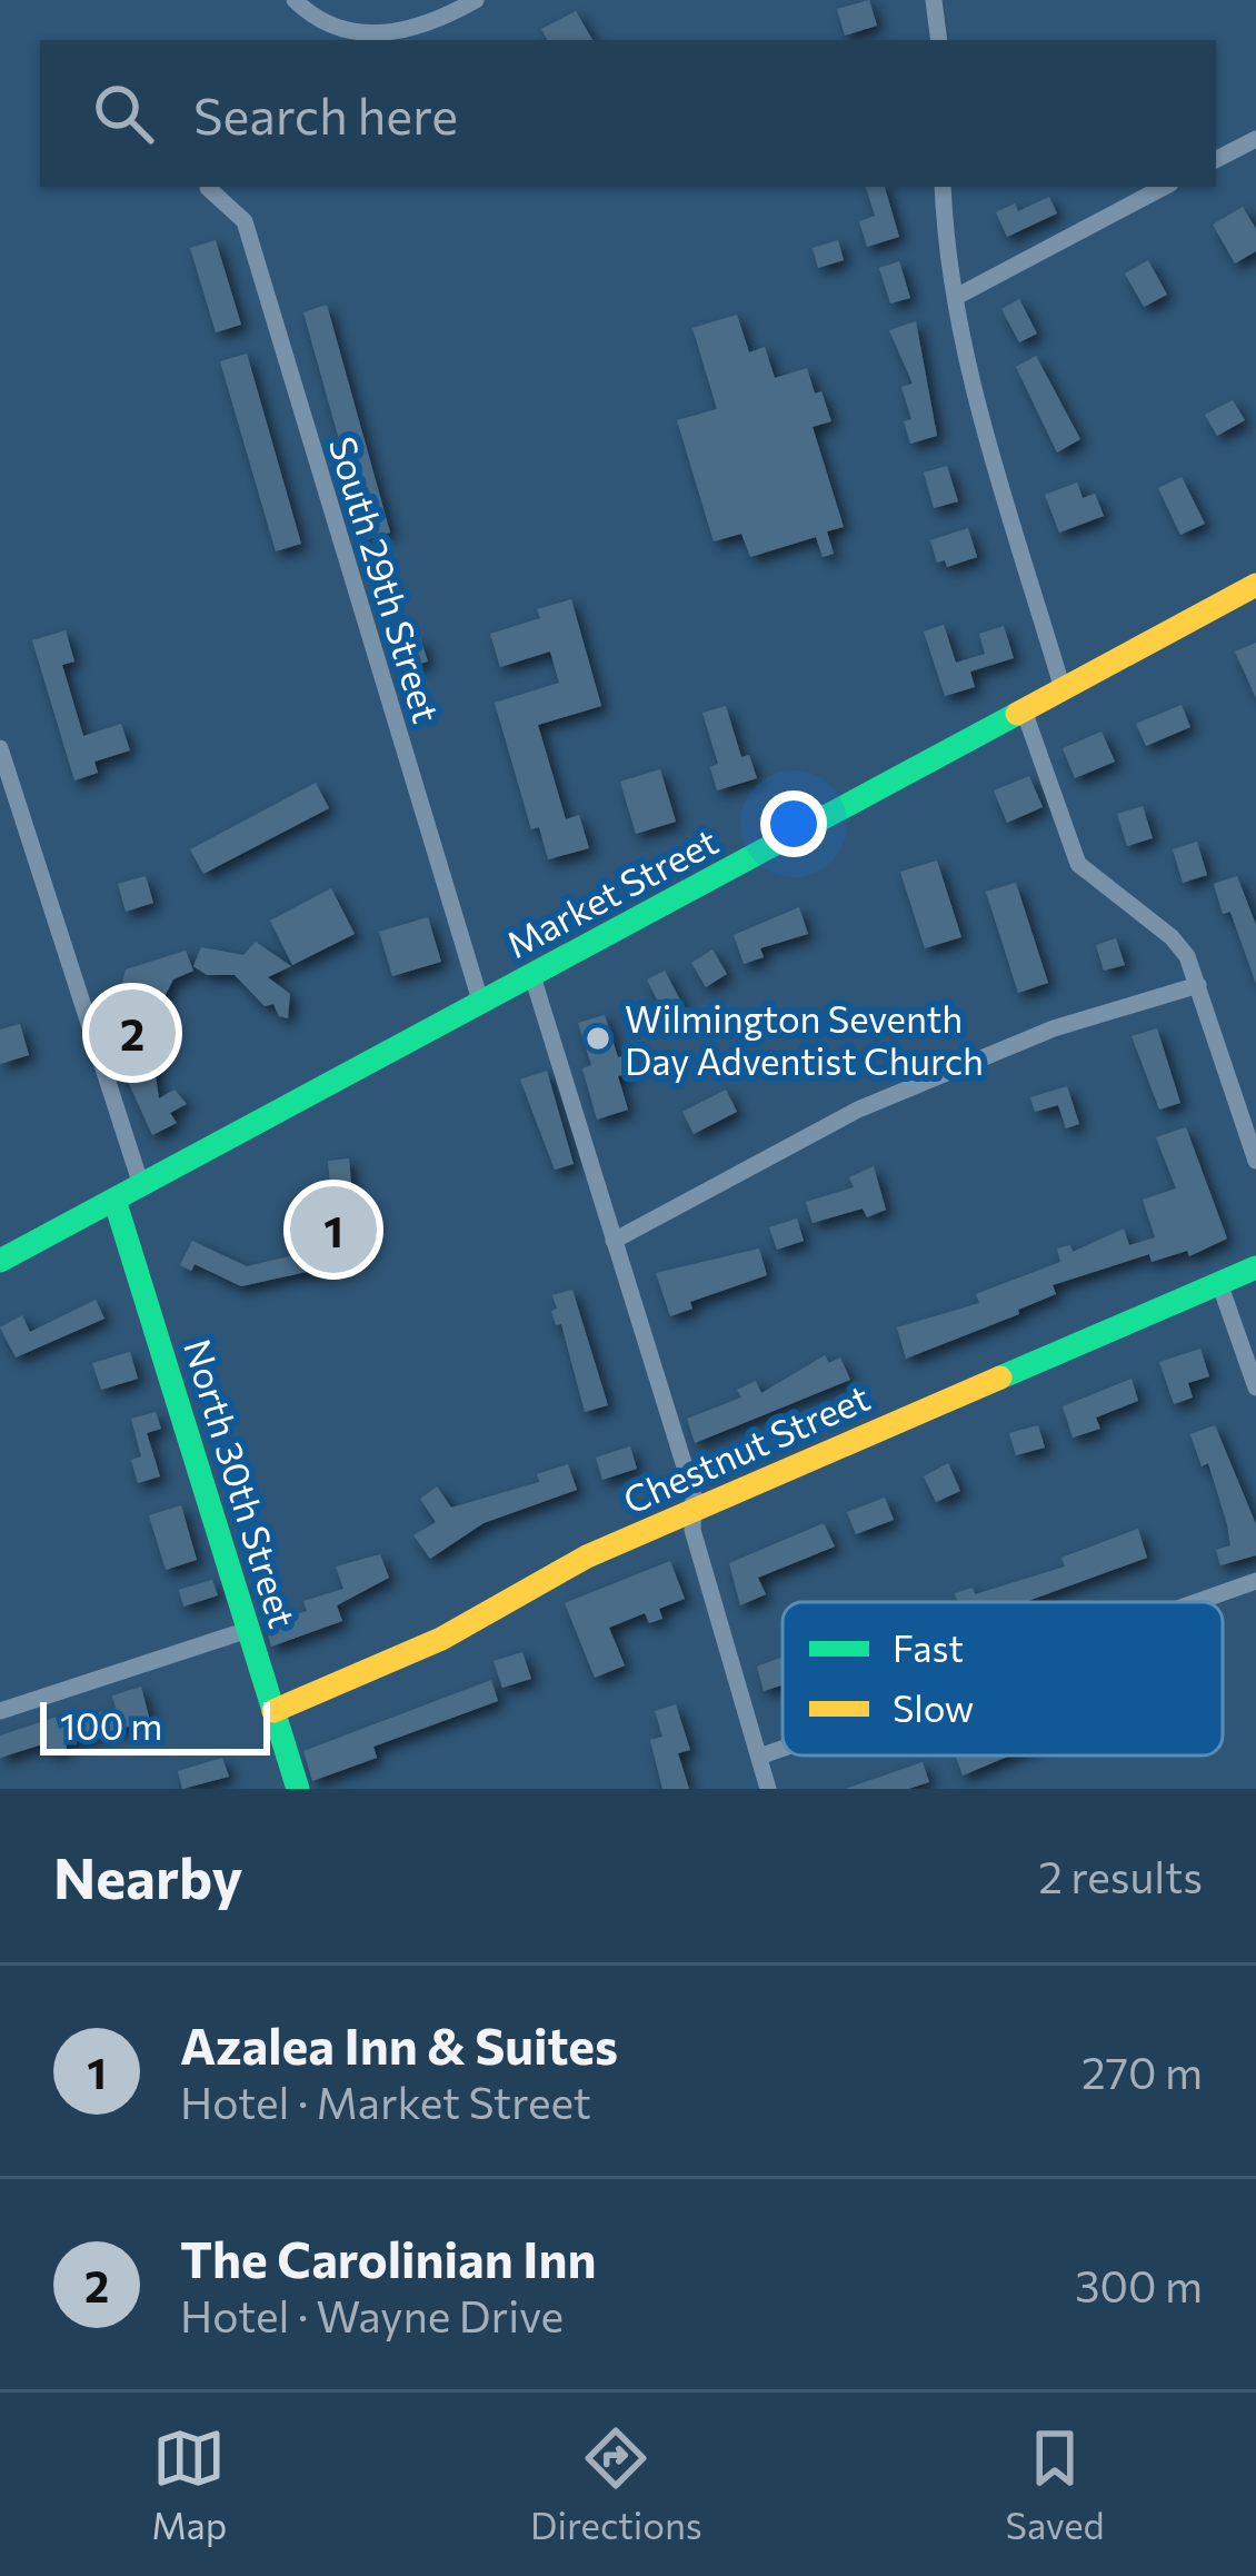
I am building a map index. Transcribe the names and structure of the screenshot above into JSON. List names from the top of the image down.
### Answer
{
  "streets": {
    "street": [
      "South 29th Street",
      "Market Street",
      "Chestnut Street",
      "North 30th Street"
    ]
  },
  "crossings": [
    ["South 29th Street", "Market Street"],
    ["Market Street", "North 30th Street"],
    ["Chestnut Street", "North 30th Street"]
  ],
  "places": ["Wilmington Seventh Day Adventist Church"],
  "legend": ["Fast", "Slow"],
  "scale_bar": "100 m",
  "page": {
    "search": "Search here",
    "pins": ["2", "1"],
    "scale": "100 m",
    "heading": ["Nearby", "2 results"],
    "list": [
      {
        "mark": "1",
        "name": "Azalea Inn & Suites",
        "note": "Hotel · Market Street",
        "value": "270 m"
      },
      {
        "mark": "2",
        "name": "The Carolinian Inn",
        "note": "Hotel · Wayne Drive",
        "value": "300 m"
      }
    ],
    "nav": ["Map", "Directions", "Saved"]
  }
}
